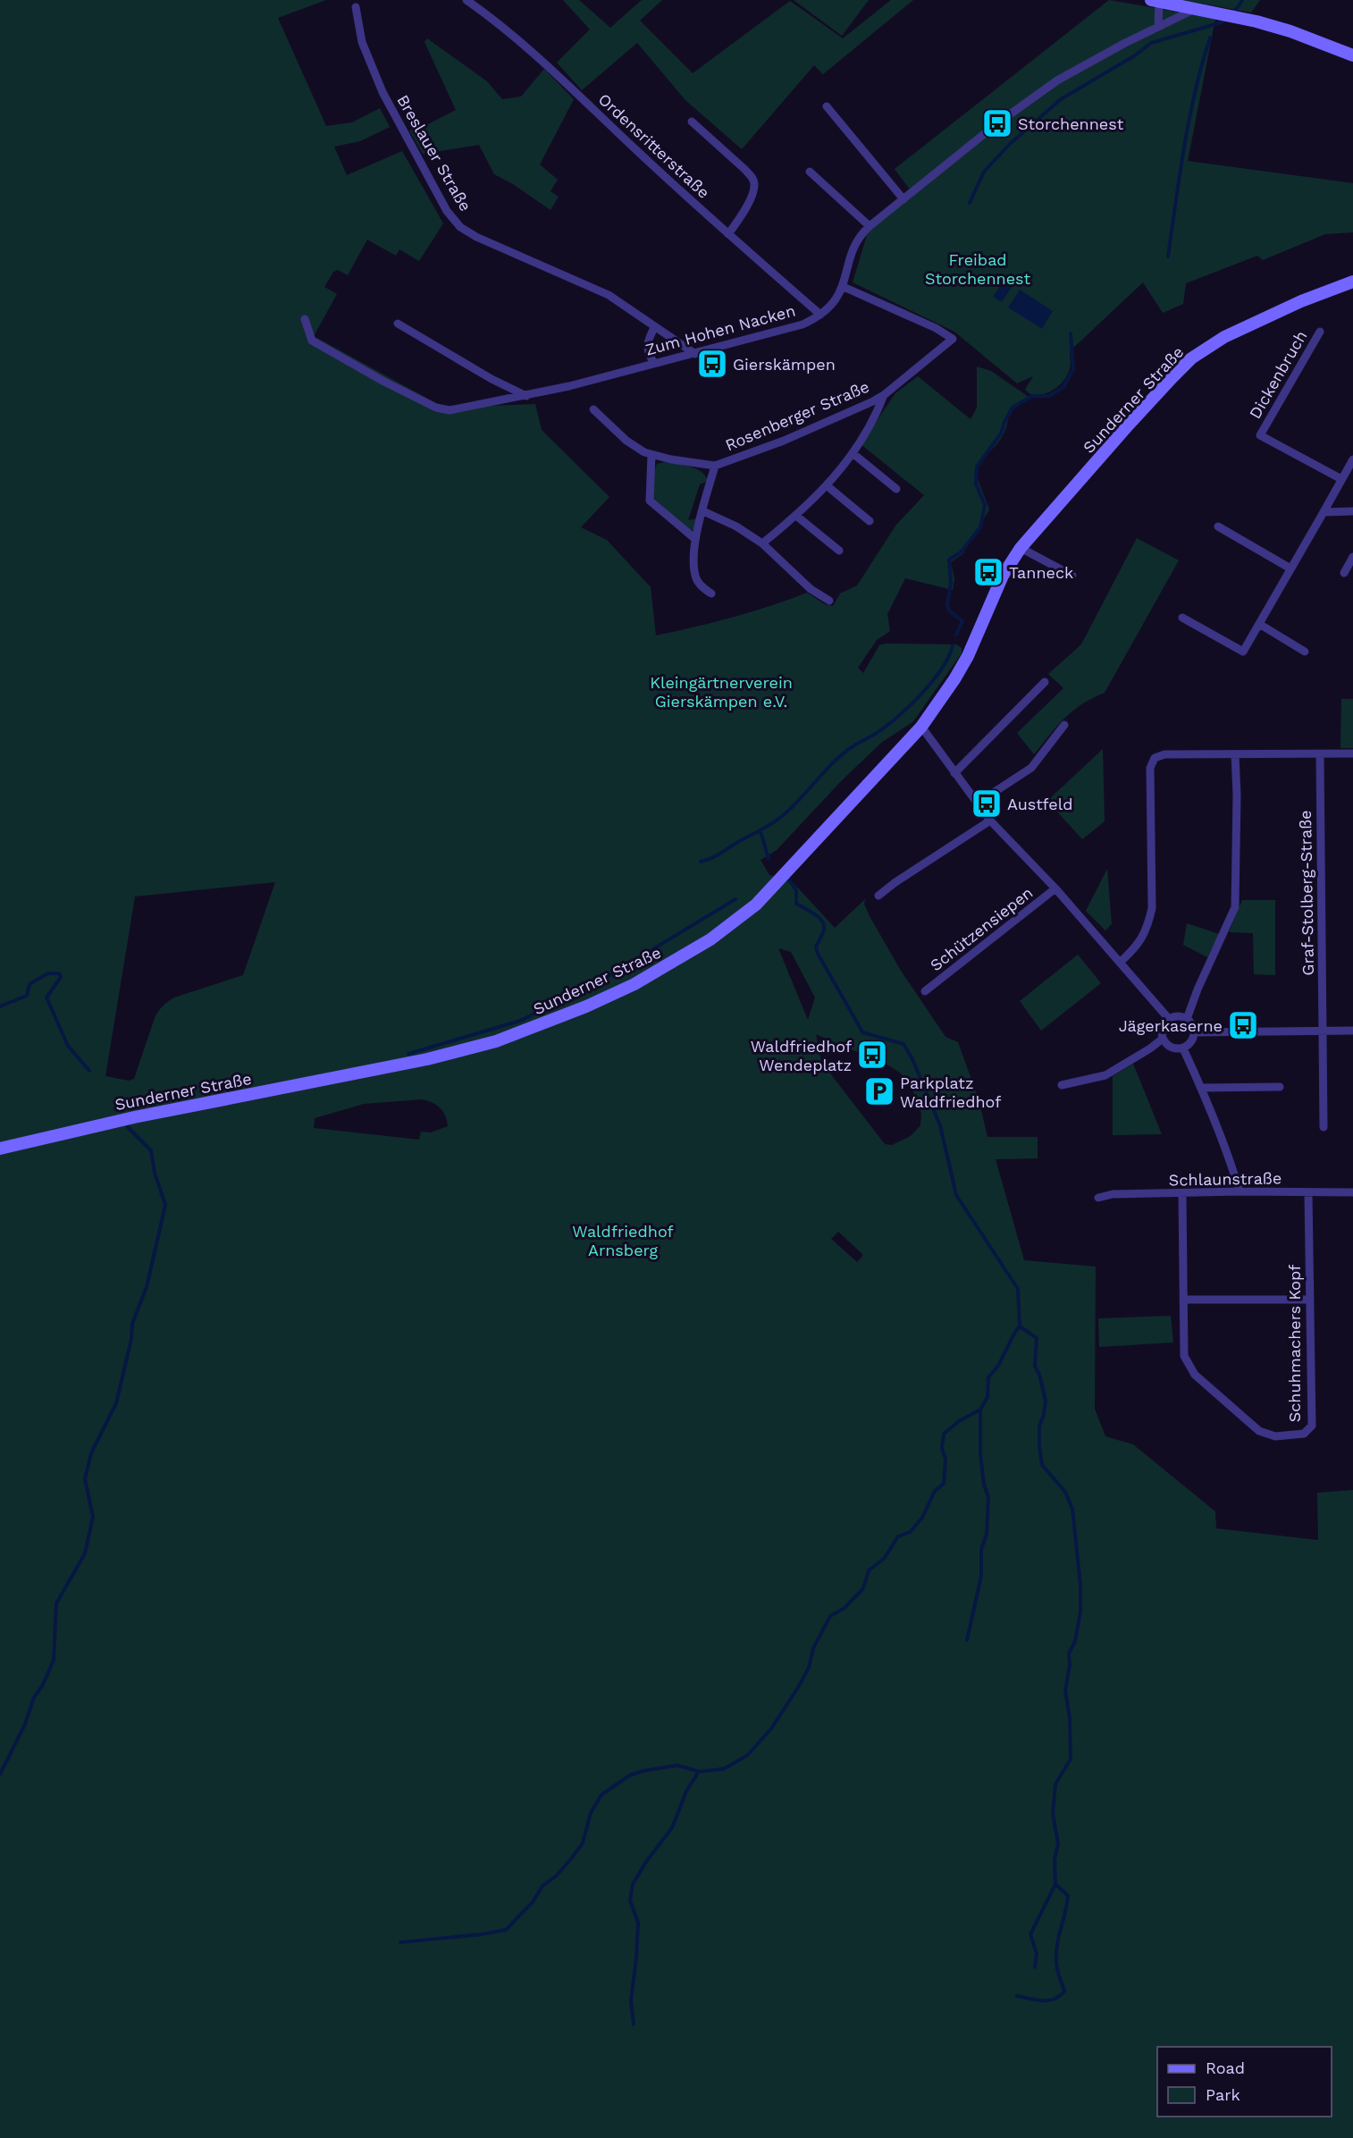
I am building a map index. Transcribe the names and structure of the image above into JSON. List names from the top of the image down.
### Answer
{
  "streets": {
    "main road": ["Sunderner Straße"],
    "street": [
      "Ordensritterstraße",
      "Breslauer Straße",
      "Zum Hohen Nacken",
      "Dickenbruch",
      "Rosenberger Straße",
      "Graf-Stolberg-Straße",
      "Schützensiepen",
      "Schlaunstraße",
      "Schuhmachers Kopf"
    ]
  },
  "crossings": [
    ["Ordensritterstraße", "Zum Hohen Nacken"],
    ["Breslauer Straße", "Zum Hohen Nacken"],
    ["Zum Hohen Nacken", "Rosenberger Straße"],
    ["Schlaunstraße", "Schuhmachers Kopf"]
  ],
  "parks": ["Freibad Storchennest", "Kleingärtnerverein Gierskämpen e.V.", "Waldfriedhof Arnsberg"],
  "places": {
    "bus stop": [
      "Storchennest",
      "Gierskämpen",
      "Tanneck",
      "Austfeld",
      "Jägerkaserne",
      "Waldfriedhof Wendeplatz"
    ],
    "parking": ["Parkplatz Waldfriedhof"]
  },
  "legend": ["Road", "Park"]
}
